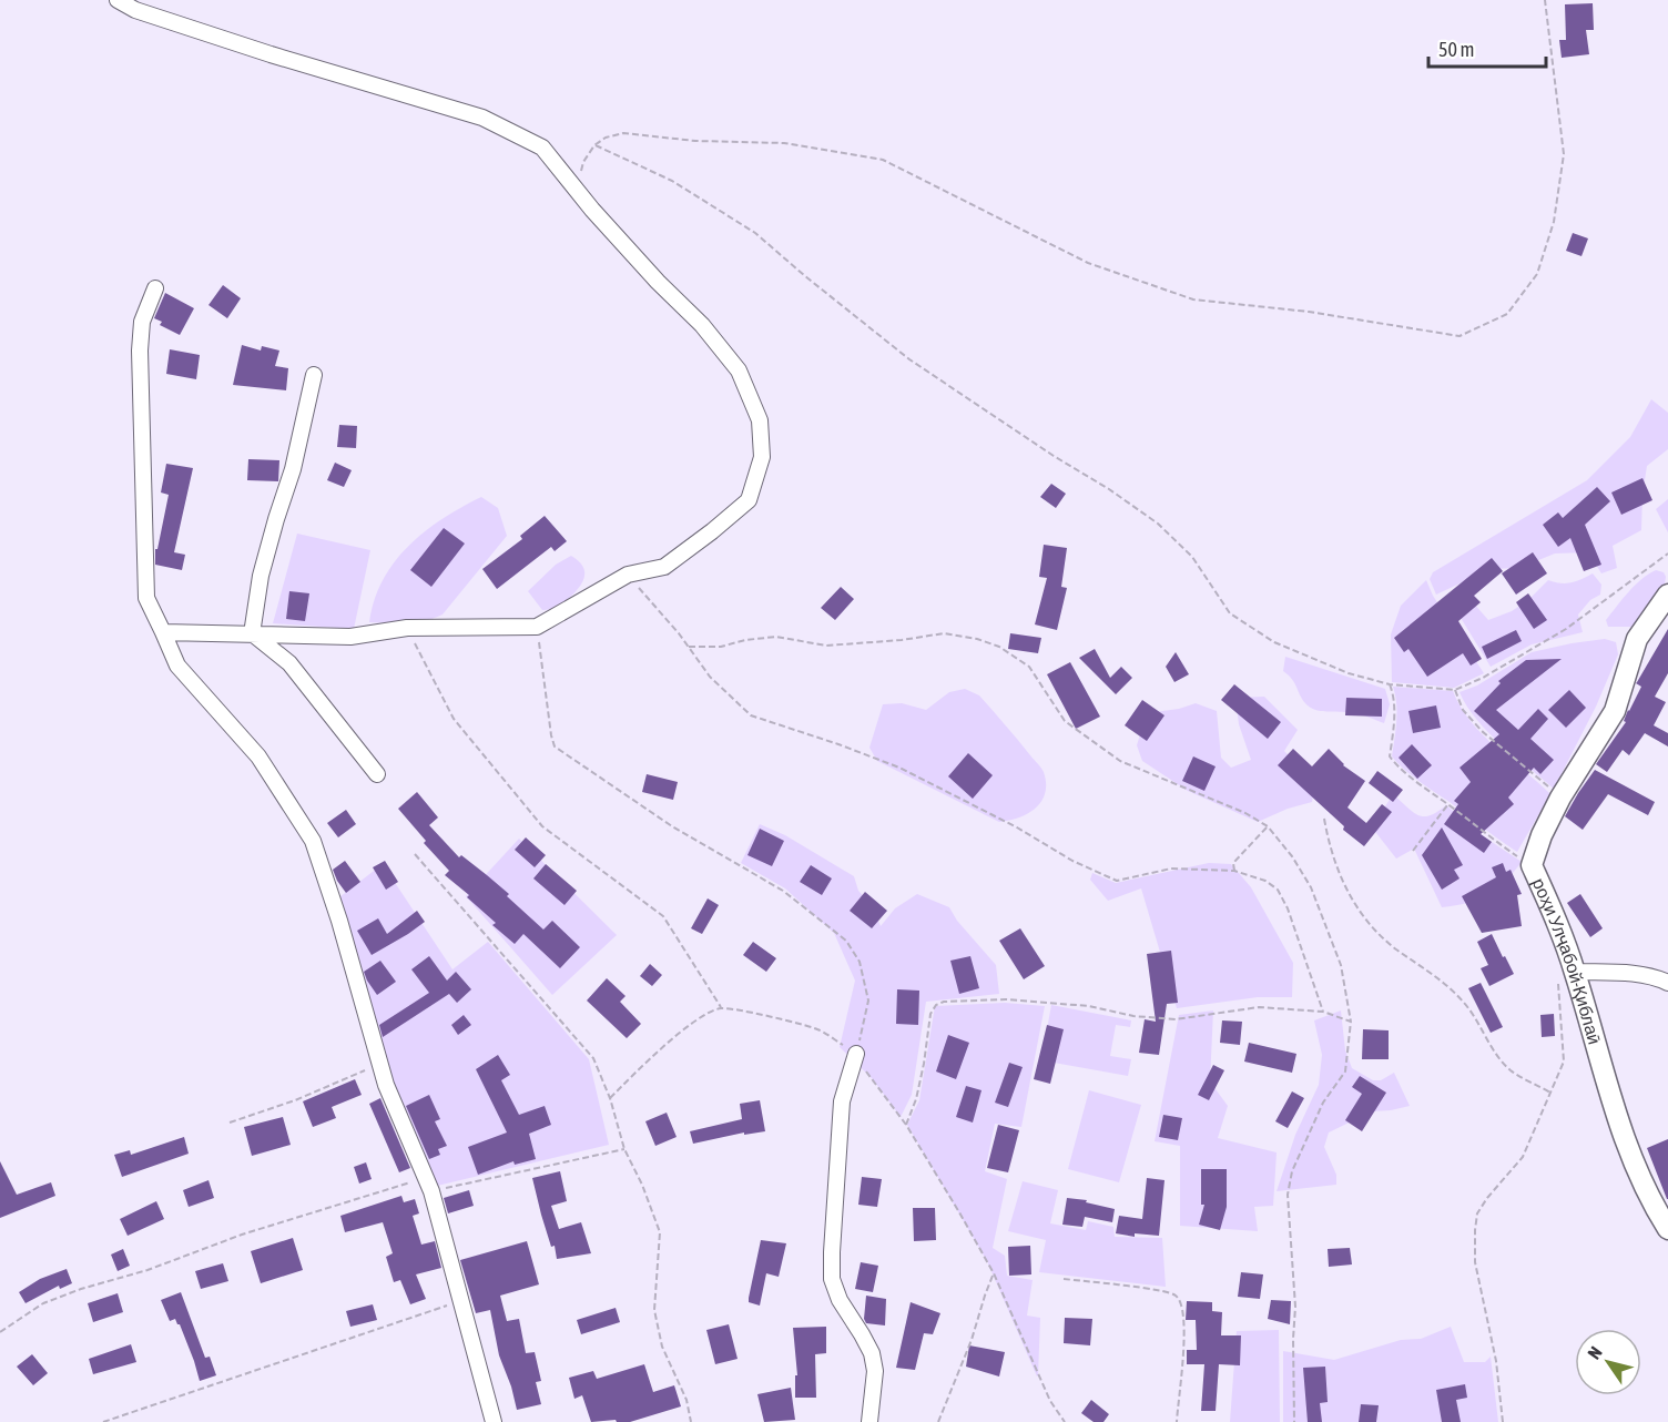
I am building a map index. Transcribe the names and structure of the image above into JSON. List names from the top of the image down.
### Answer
{
  "streets": {
    "street": ["роҳи Улҷабой-Қиблаӣ"]
  },
  "scale_bar": "50 m",
  "north": "top left"
}
